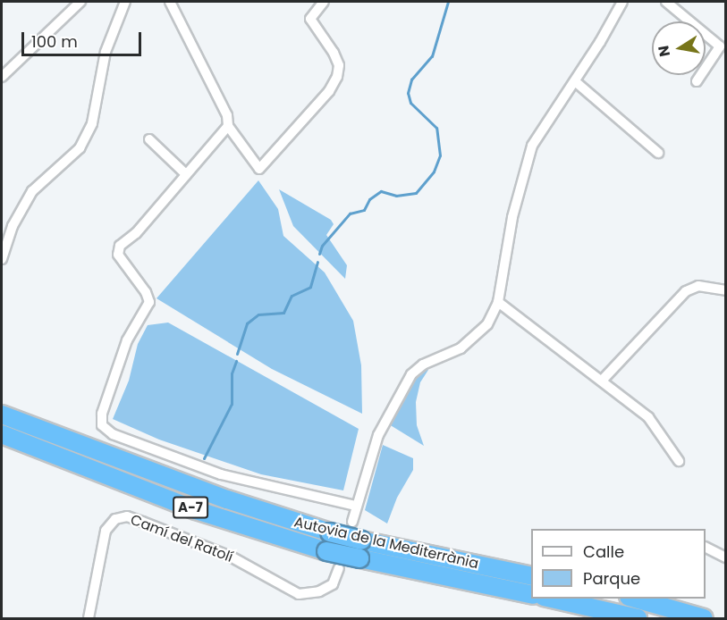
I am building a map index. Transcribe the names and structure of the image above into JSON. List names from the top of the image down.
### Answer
{
  "streets": {
    "highway": ["A-7", "Autovia de la Mediterrània"],
    "street": ["Camí del Ratolí"]
  },
  "legend": ["Calle", "Parque"],
  "scale_bar": "100 m",
  "north": "left"
}
